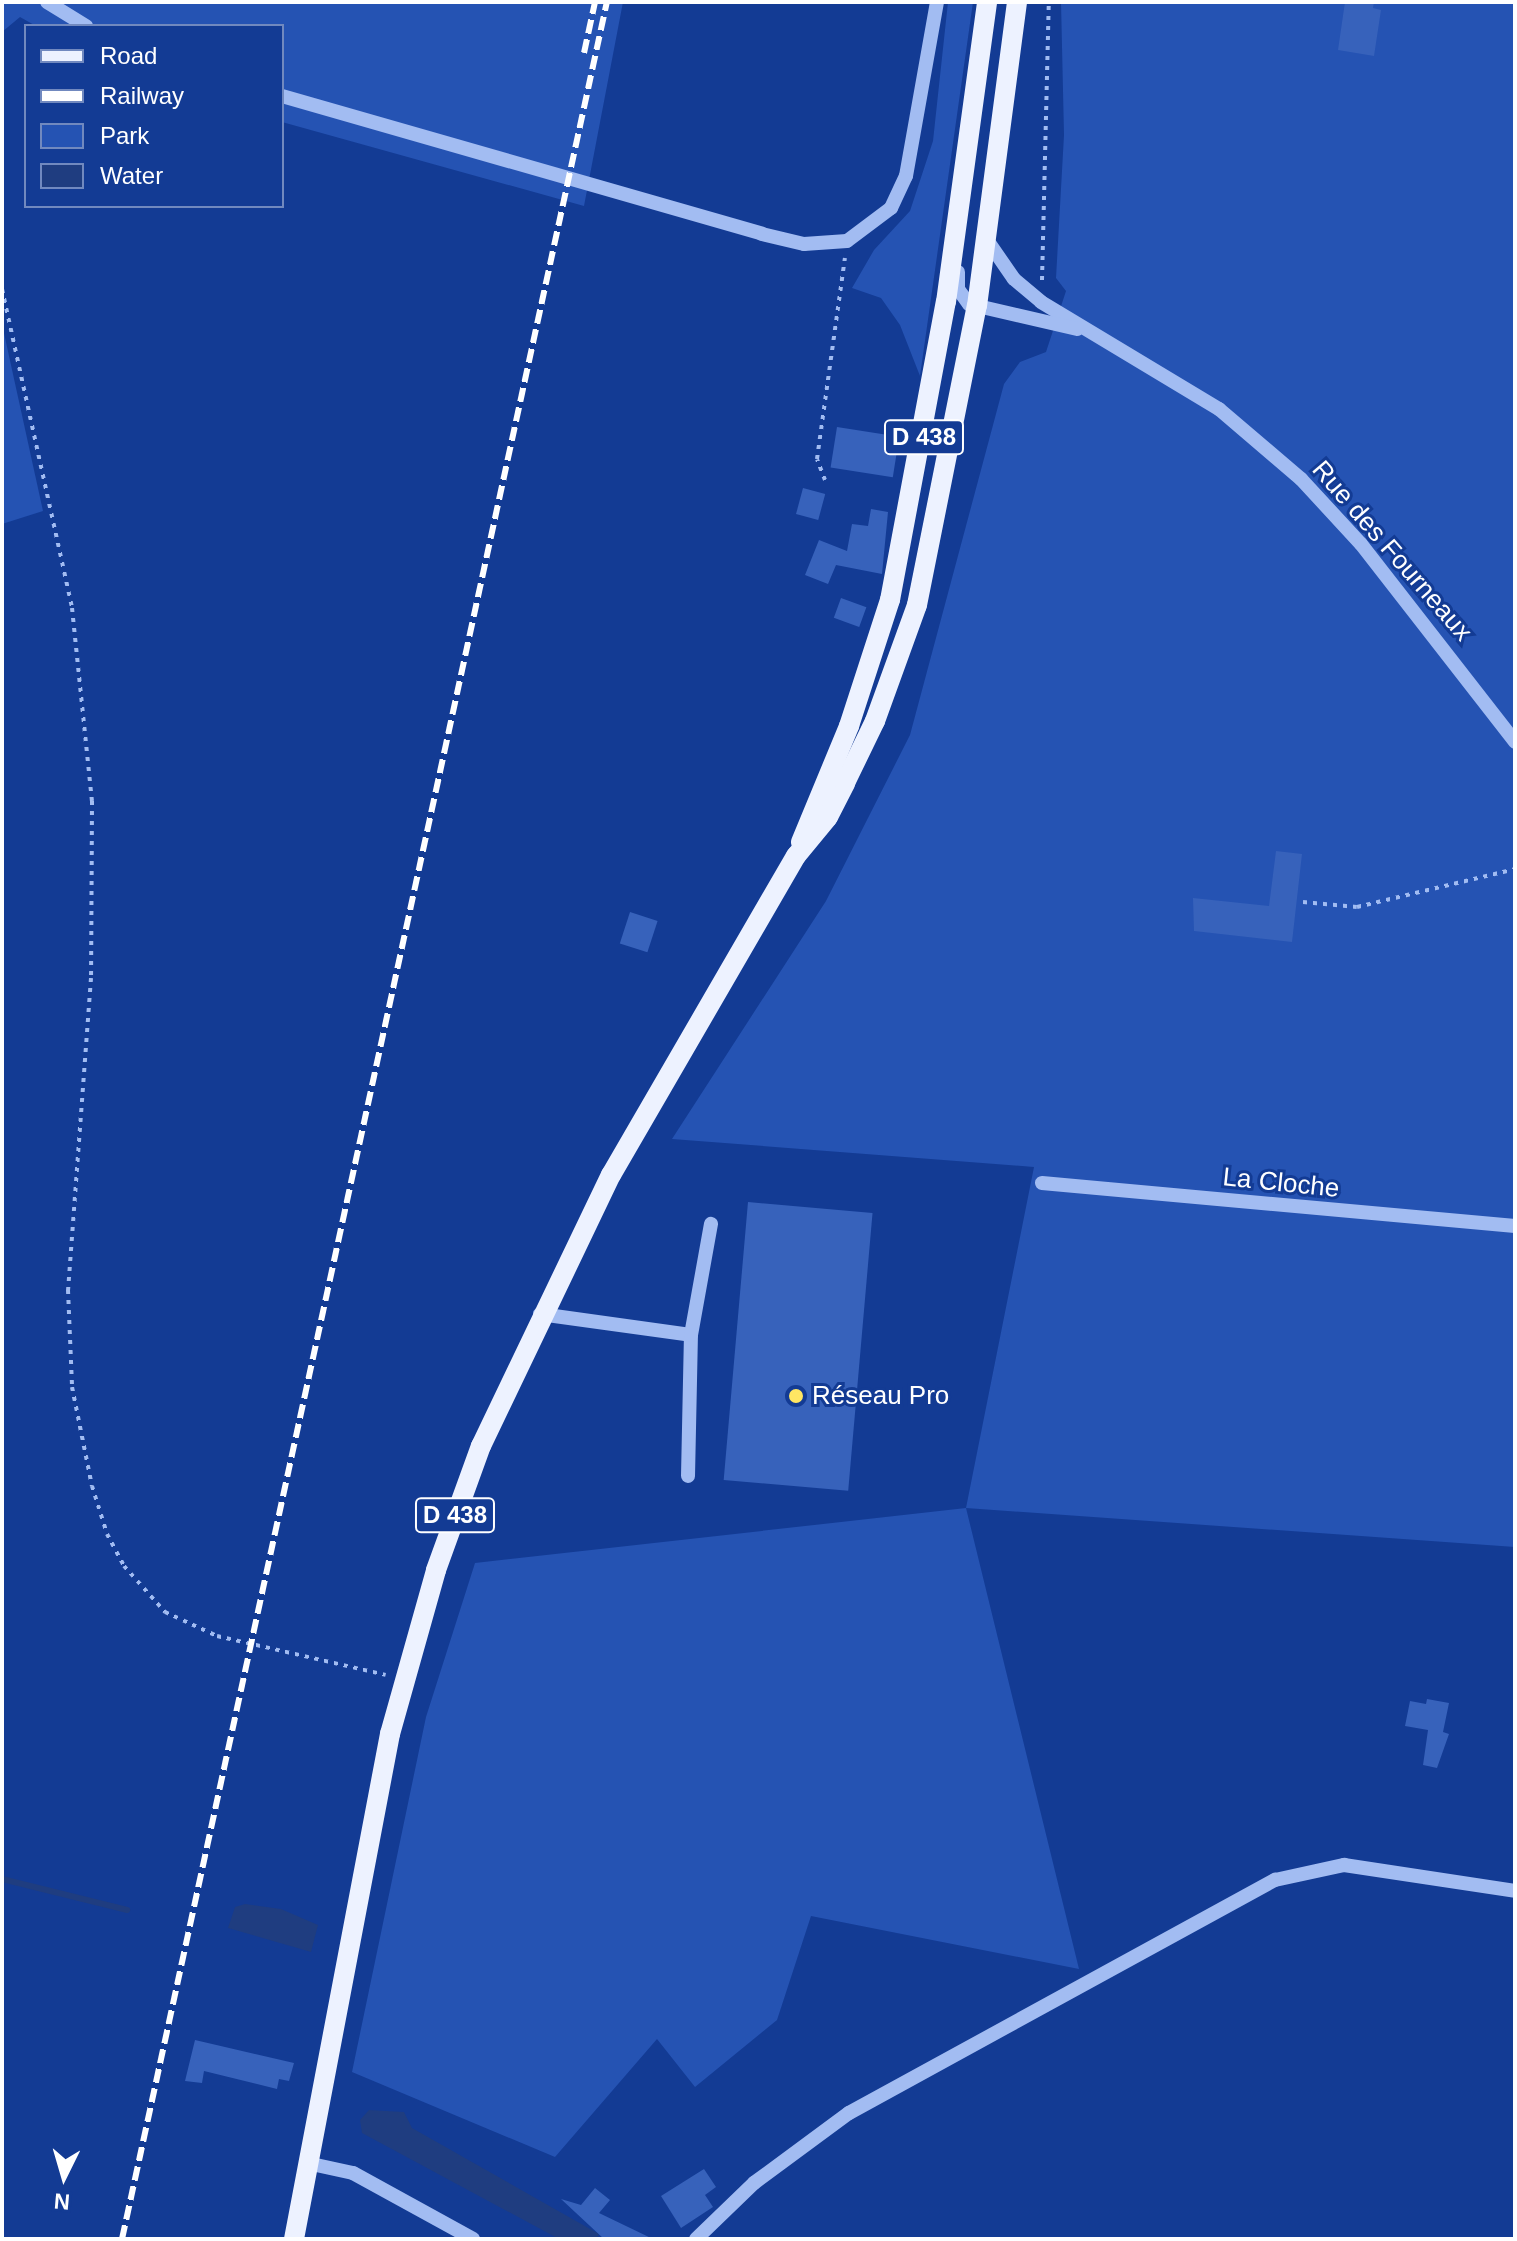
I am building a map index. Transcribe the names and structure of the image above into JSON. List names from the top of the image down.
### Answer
{
  "streets": {
    "main road": ["D 438"],
    "street": ["Rue des Fourneaux", "La Cloche"]
  },
  "crossings": [
    ["D 438", "Rue des Fourneaux"]
  ],
  "places": ["Réseau Pro"],
  "legend": [
    "Road",
    "Railway",
    "Park",
    "Water"
  ],
  "north": "bottom"
}
